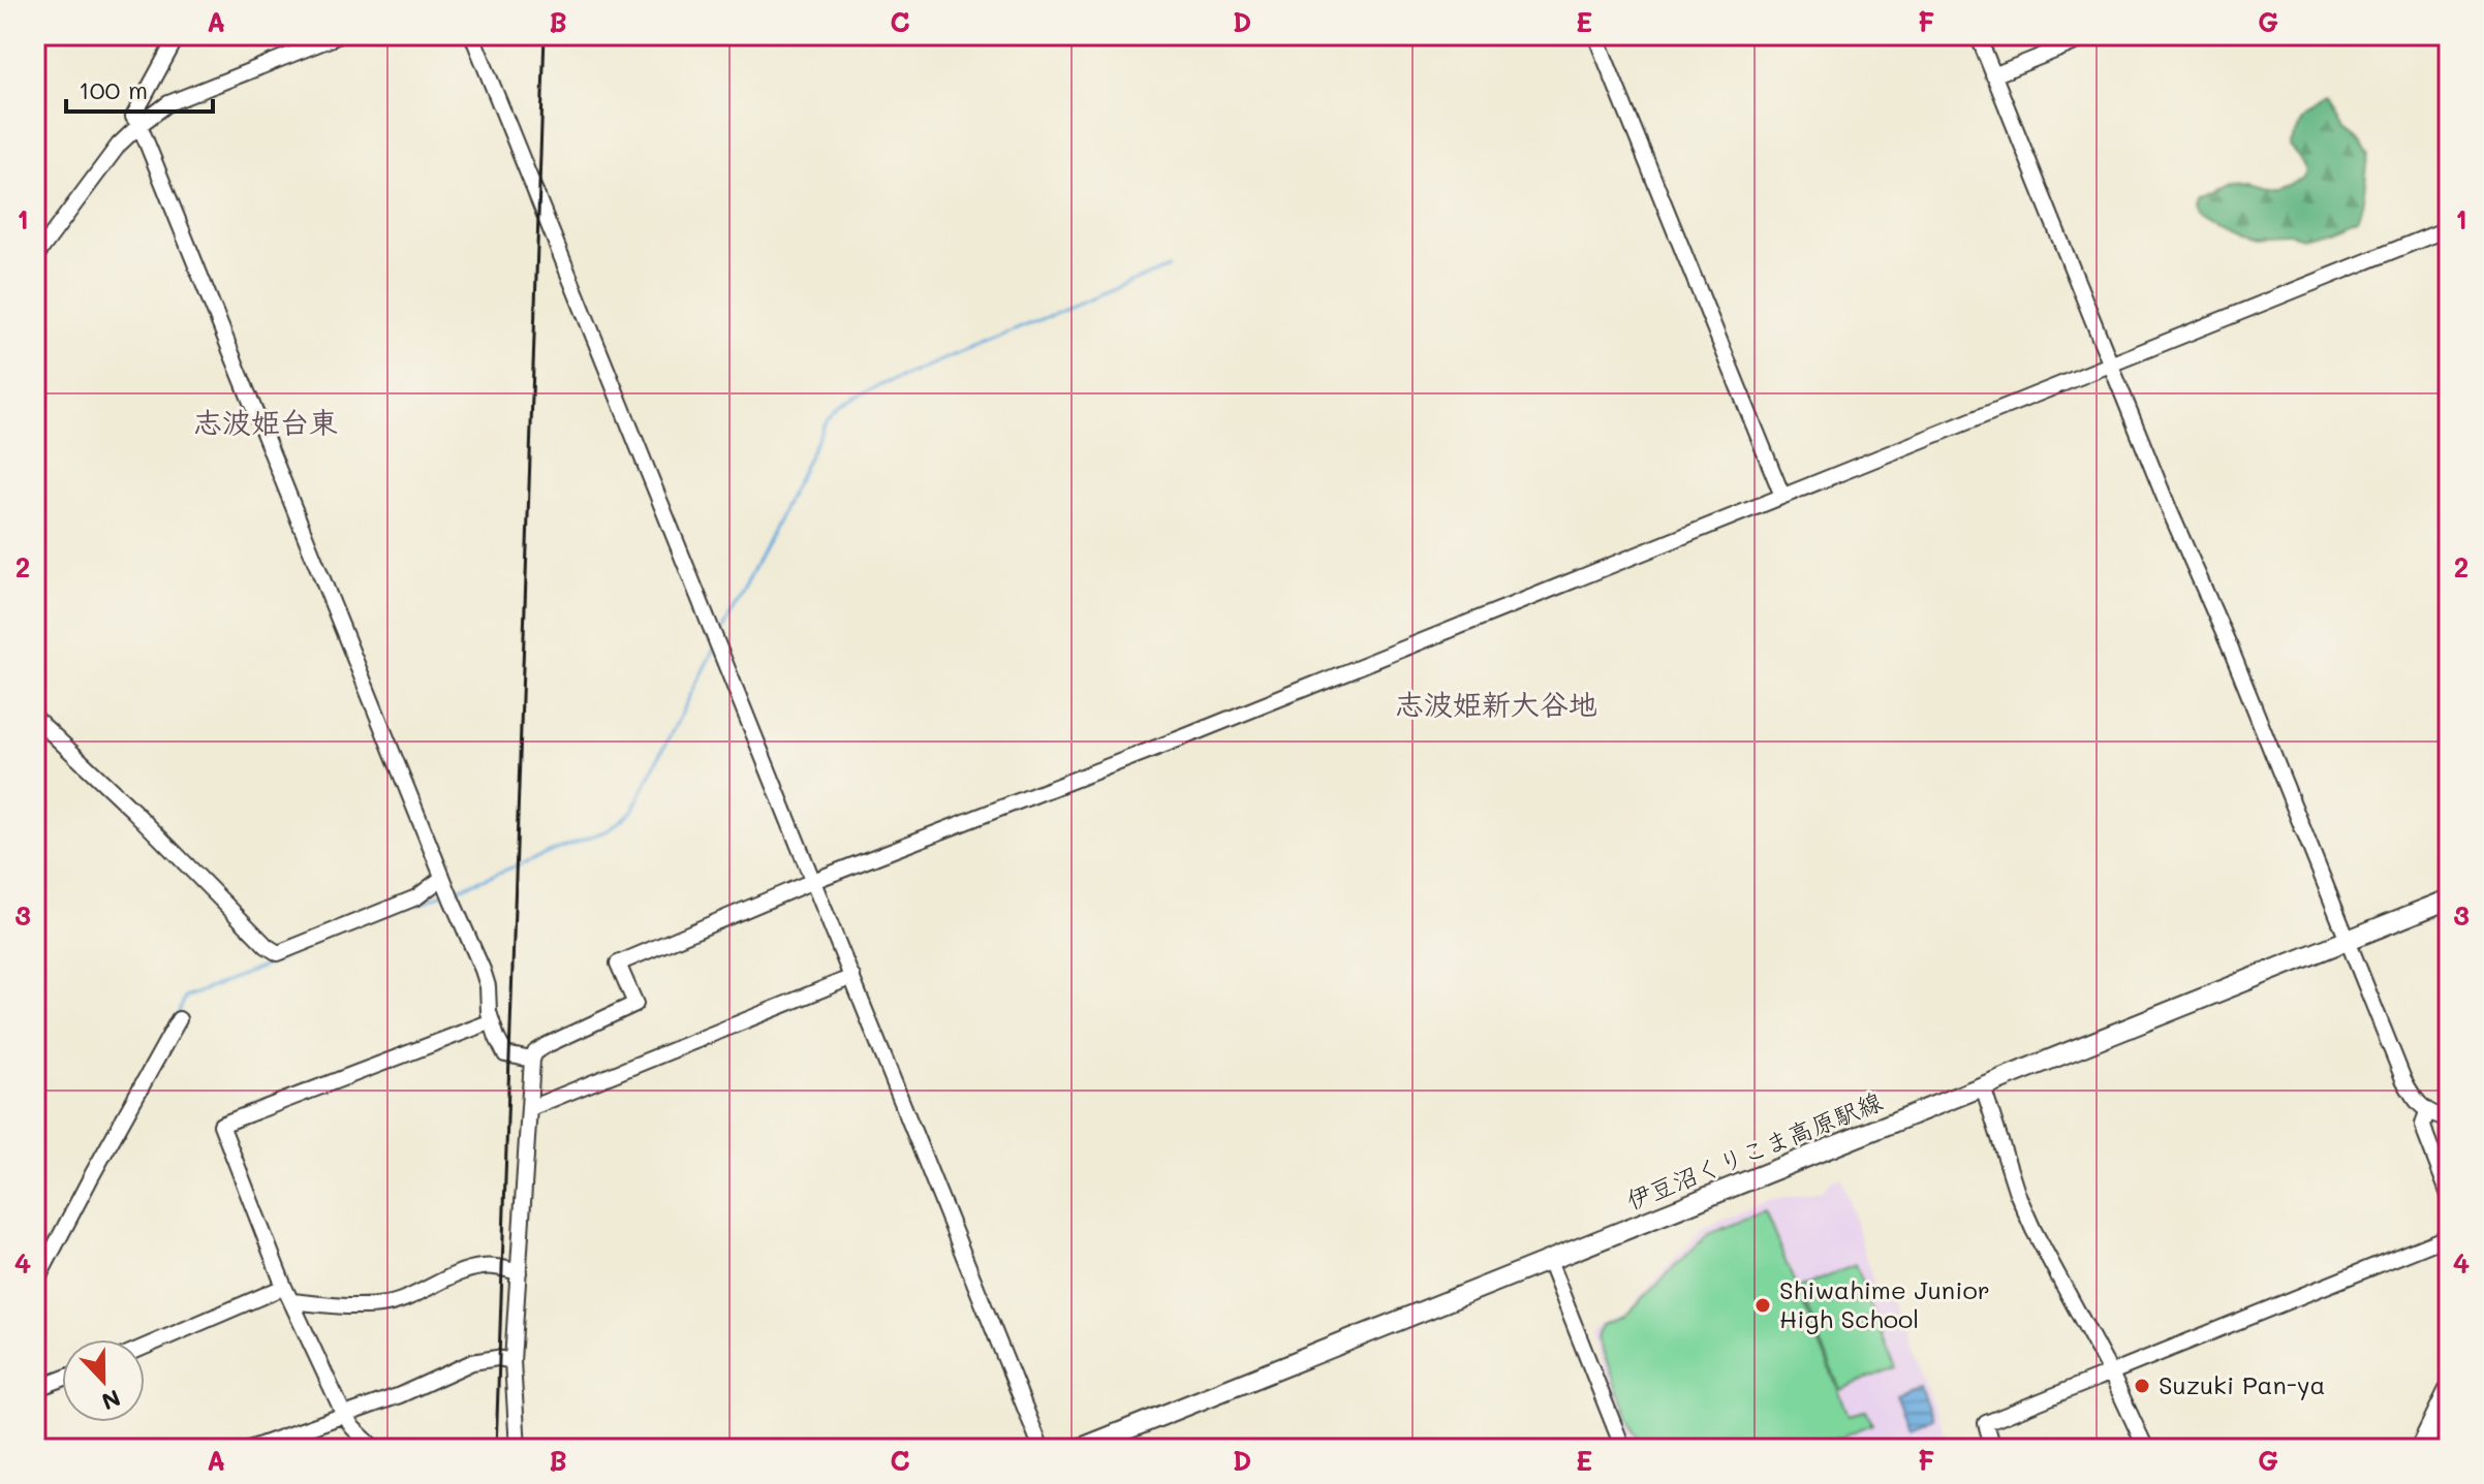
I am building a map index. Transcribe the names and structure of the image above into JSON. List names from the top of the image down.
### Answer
{
  "streets": {
    "main road": ["伊豆沼くりこま高原駅線"]
  },
  "districts": ["志波姫台東", "志波姫新大谷地"],
  "places": ["Shiwahime Junior High School", "Suzuki Pan-ya"],
  "scale_bar": "100 m",
  "north": "bottom",
  "grid": {
    "columns": [
      "A",
      "B",
      "C",
      "D",
      "E",
      "F",
      "G"
    ],
    "rows": [
      "1",
      "2",
      "3",
      "4"
    ]
  }
}
